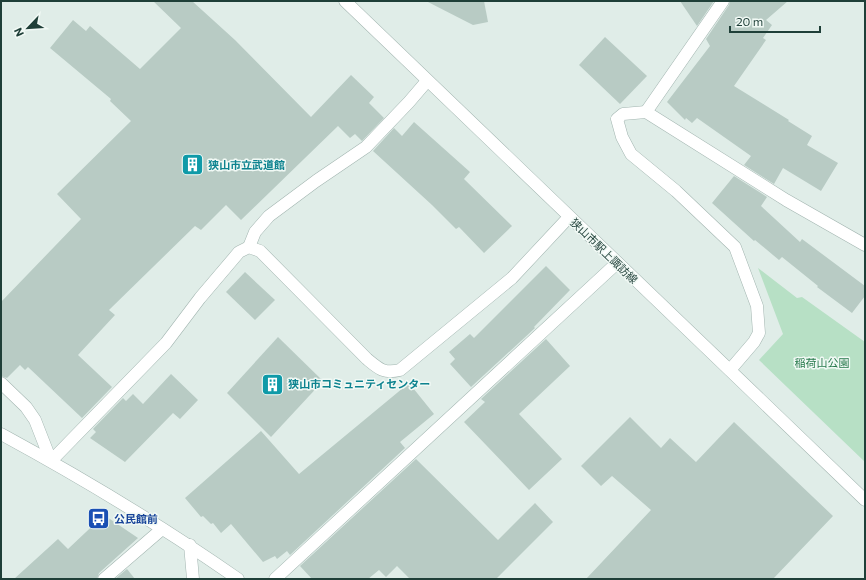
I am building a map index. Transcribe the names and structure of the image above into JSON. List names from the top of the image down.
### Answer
{
  "streets": {
    "street": ["狭山市駅上諏訪線"]
  },
  "parks": ["稲荷山公園"],
  "places": {
    "building": ["狭山市立武道館", "狭山市コミュニティセンター"],
    "bus stop": ["公民館前"]
  },
  "scale_bar": "20 m",
  "north": "bottom left"
}
